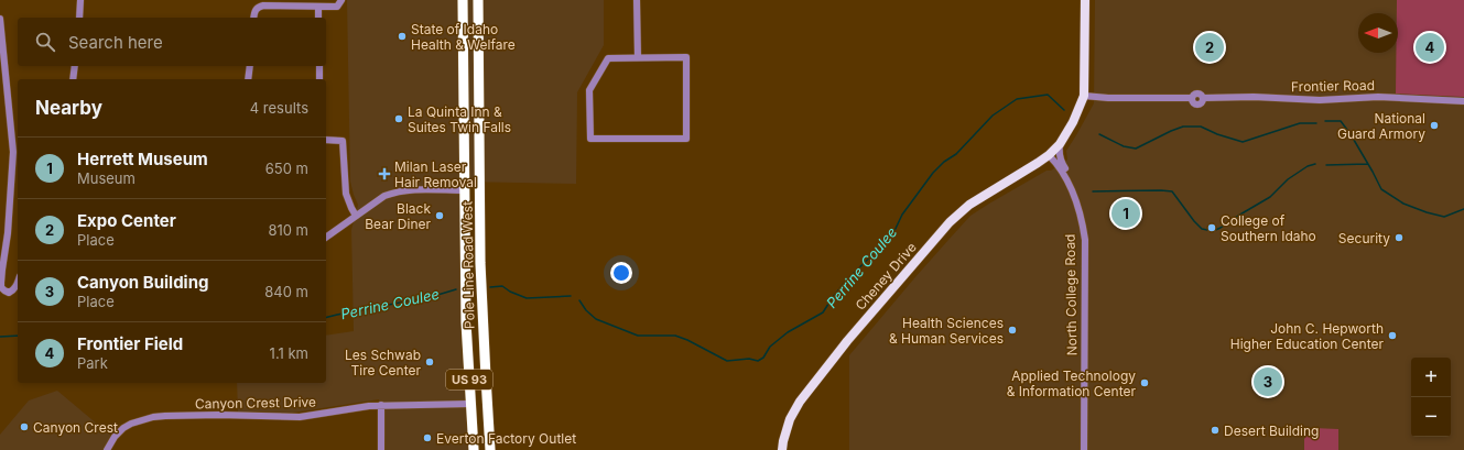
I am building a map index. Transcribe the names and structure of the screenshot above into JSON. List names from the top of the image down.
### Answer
{
  "streets": {
    "highway": ["Pole Line Road West", "US 93"],
    "main road": ["Cheney Drive"],
    "street": ["Frontier Road", "North College Road", "Canyon Crest Drive"]
  },
  "crossings": [
    ["Pole Line Road West", "Canyon Crest Drive"],
    ["Cheney Drive", "North College Road"]
  ],
  "water": ["Perrine Coulee"],
  "places": {
    "other": [
      "State of Idaho Health & Welfare",
      "La Quinta Inn & Suites Twin Falls",
      "National Guard Armory",
      "Black Bear Diner",
      "College of Southern Idaho",
      "Security",
      "Health Sciences & Human Services",
      "John C. Hepworth Higher Education Center",
      "Les Schwab Tire Center",
      "Applied Technology & Information Center",
      "Canyon Crest",
      "Desert Building",
      "Everton Factory Outlet"
    ],
    "health": ["Milan Laser Hair Removal"]
  },
  "north": "left",
  "page": {
    "search": "Search here",
    "pins": [
      "2",
      "4",
      "1",
      "3"
    ],
    "heading": ["Nearby", "4 results"],
    "list": [
      {
        "mark": "1",
        "name": "Herrett Museum",
        "note": "Museum",
        "value": "650 m"
      },
      {
        "mark": "2",
        "name": "Expo Center",
        "note": "Place",
        "value": "810 m"
      },
      {
        "mark": "3",
        "name": "Canyon Building",
        "note": "Place",
        "value": "840 m"
      },
      {
        "mark": "4",
        "name": "Frontier Field",
        "note": "Park",
        "value": "1.1 km"
      }
    ],
    "map_buttons": ["+", "−"]
  }
}
